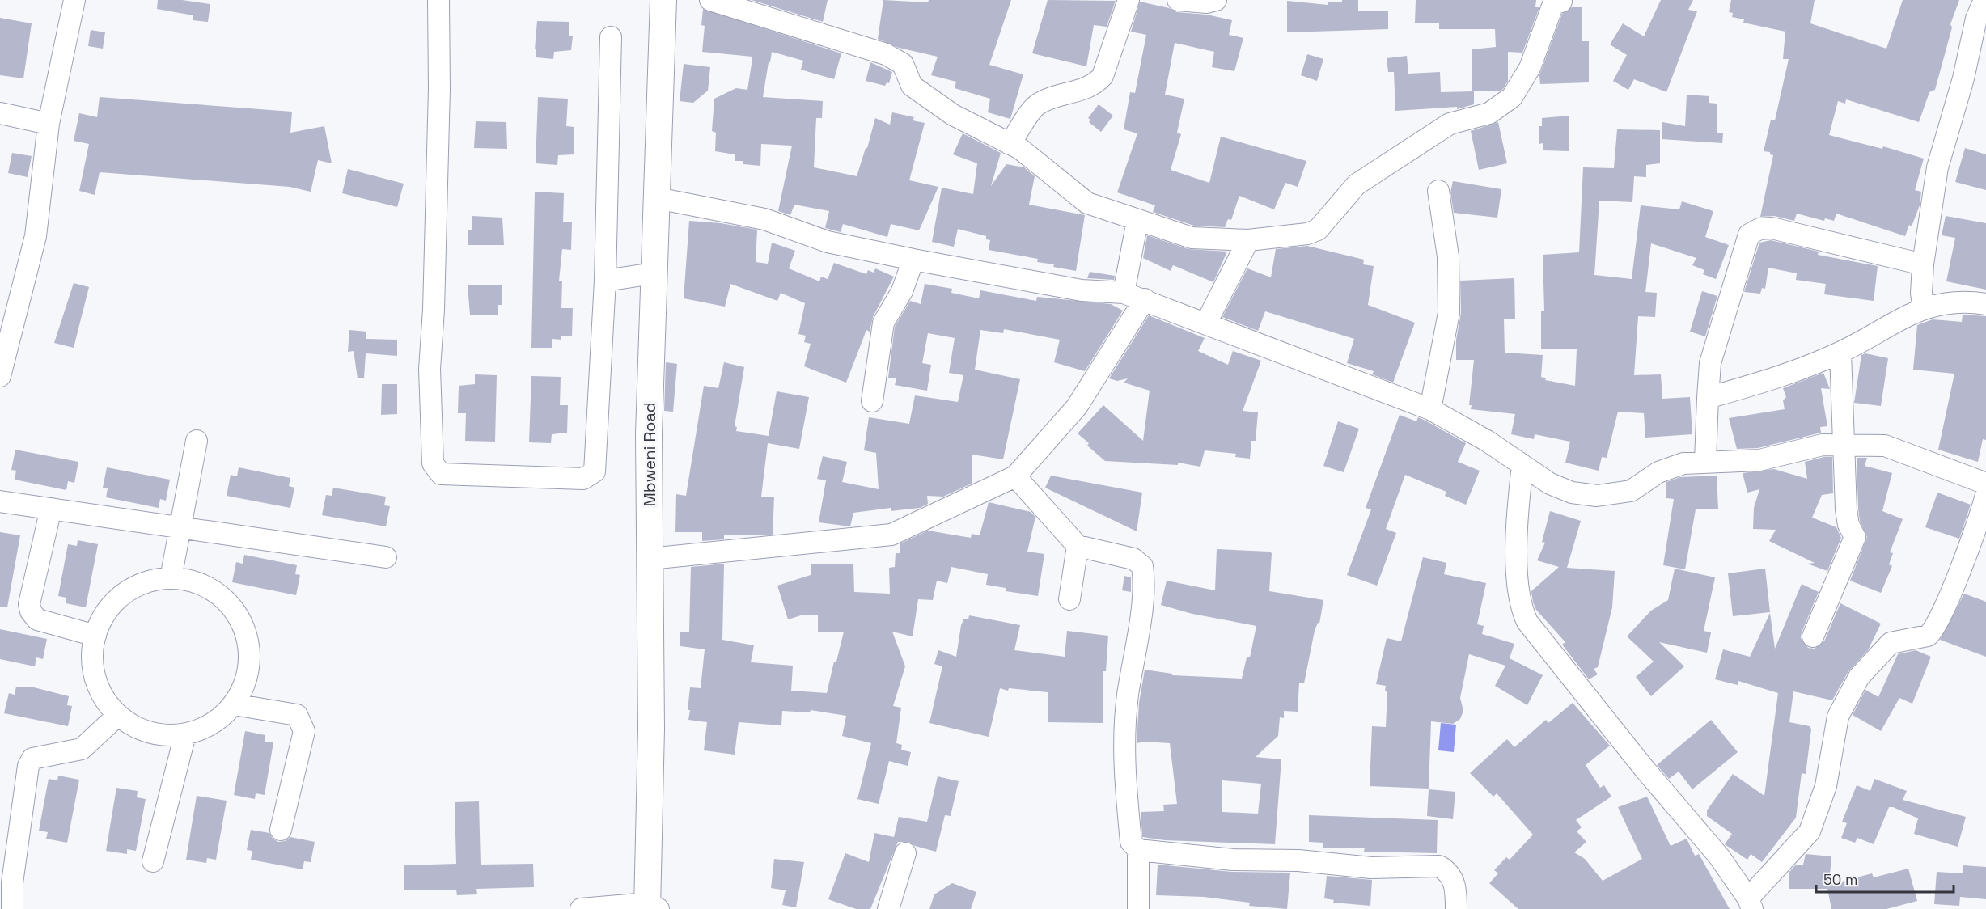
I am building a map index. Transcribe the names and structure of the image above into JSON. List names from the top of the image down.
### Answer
{
  "streets": {
    "street": ["Mbweni Road"]
  },
  "scale_bar": "50 m"
}
